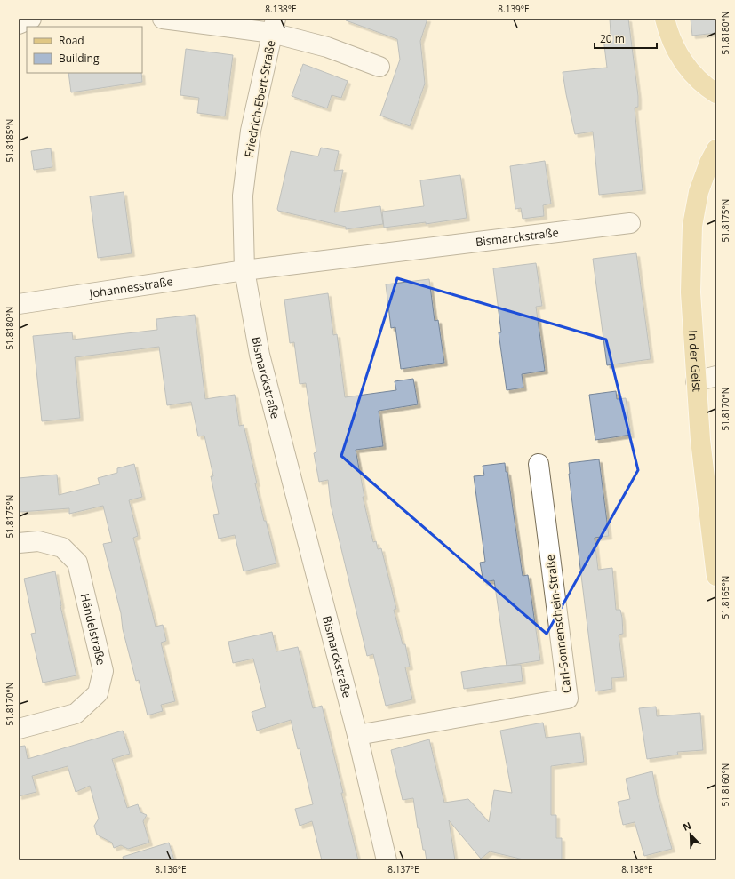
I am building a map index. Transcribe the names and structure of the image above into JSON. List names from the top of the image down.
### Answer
{
  "streets": {
    "main road": ["In der Geist"],
    "street": [
      "Friedrich-Ebert-Straße",
      "Bismarckstraße",
      "Johannesstraße",
      "Carl-Sonnenschein-Straße",
      "Händelstraße"
    ]
  },
  "crossings": [
    ["Friedrich-Ebert-Straße", "Bismarckstraße"],
    ["Friedrich-Ebert-Straße", "Johannesstraße"],
    ["Bismarckstraße", "Johannesstraße"],
    ["Bismarckstraße", "Carl-Sonnenschein-Straße"]
  ],
  "legend": ["Road", "Building"],
  "scale_bar": "20 m",
  "north": "top left",
  "coordinates": [
    "8.138°E",
    "8.139°E",
    "51.8180°N",
    "51.8185°N",
    "51.8175°N",
    "51.8170°N",
    "51.8165°N",
    "51.8160°N",
    "8.136°E",
    "8.137°E"
  ]
}
